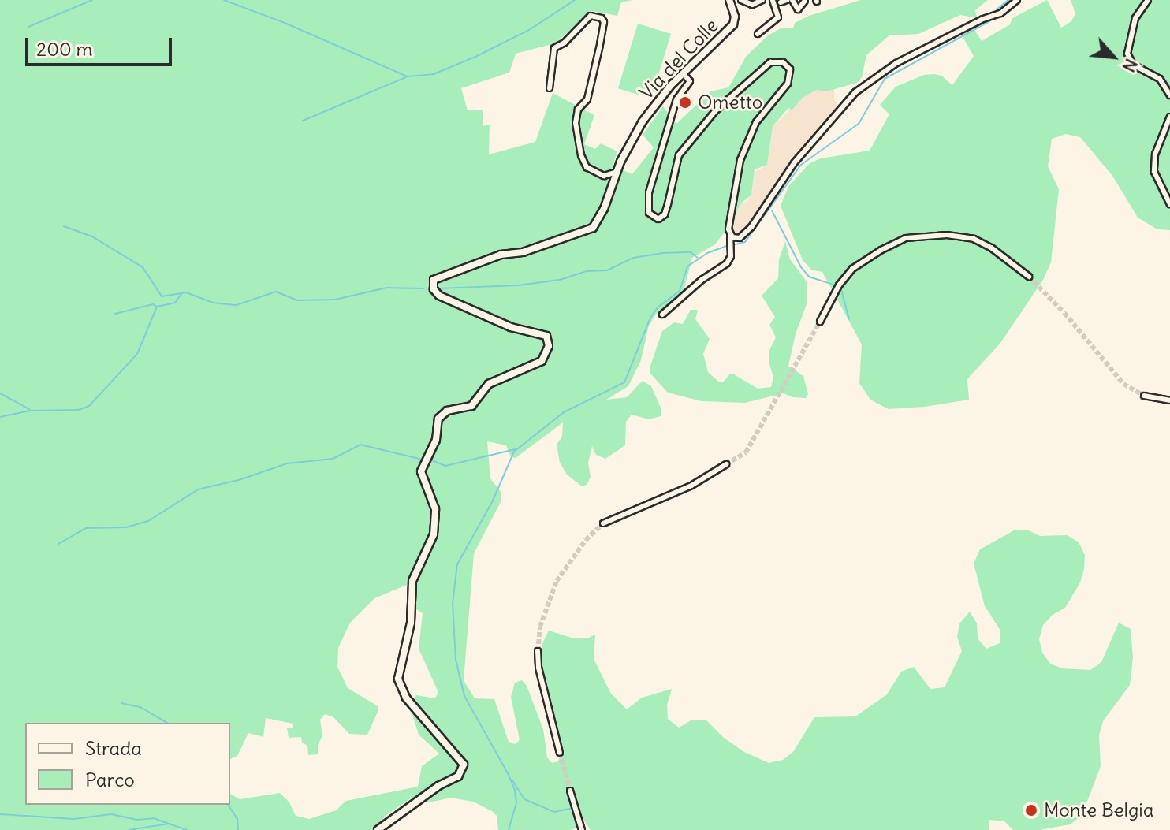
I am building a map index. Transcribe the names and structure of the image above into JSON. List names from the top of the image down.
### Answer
{
  "streets": {
    "street": ["Via del Colle"]
  },
  "places": ["Ometto", "Monte Belgia"],
  "legend": ["Strada", "Parco"],
  "scale_bar": "200 m",
  "north": "bottom right"
}
